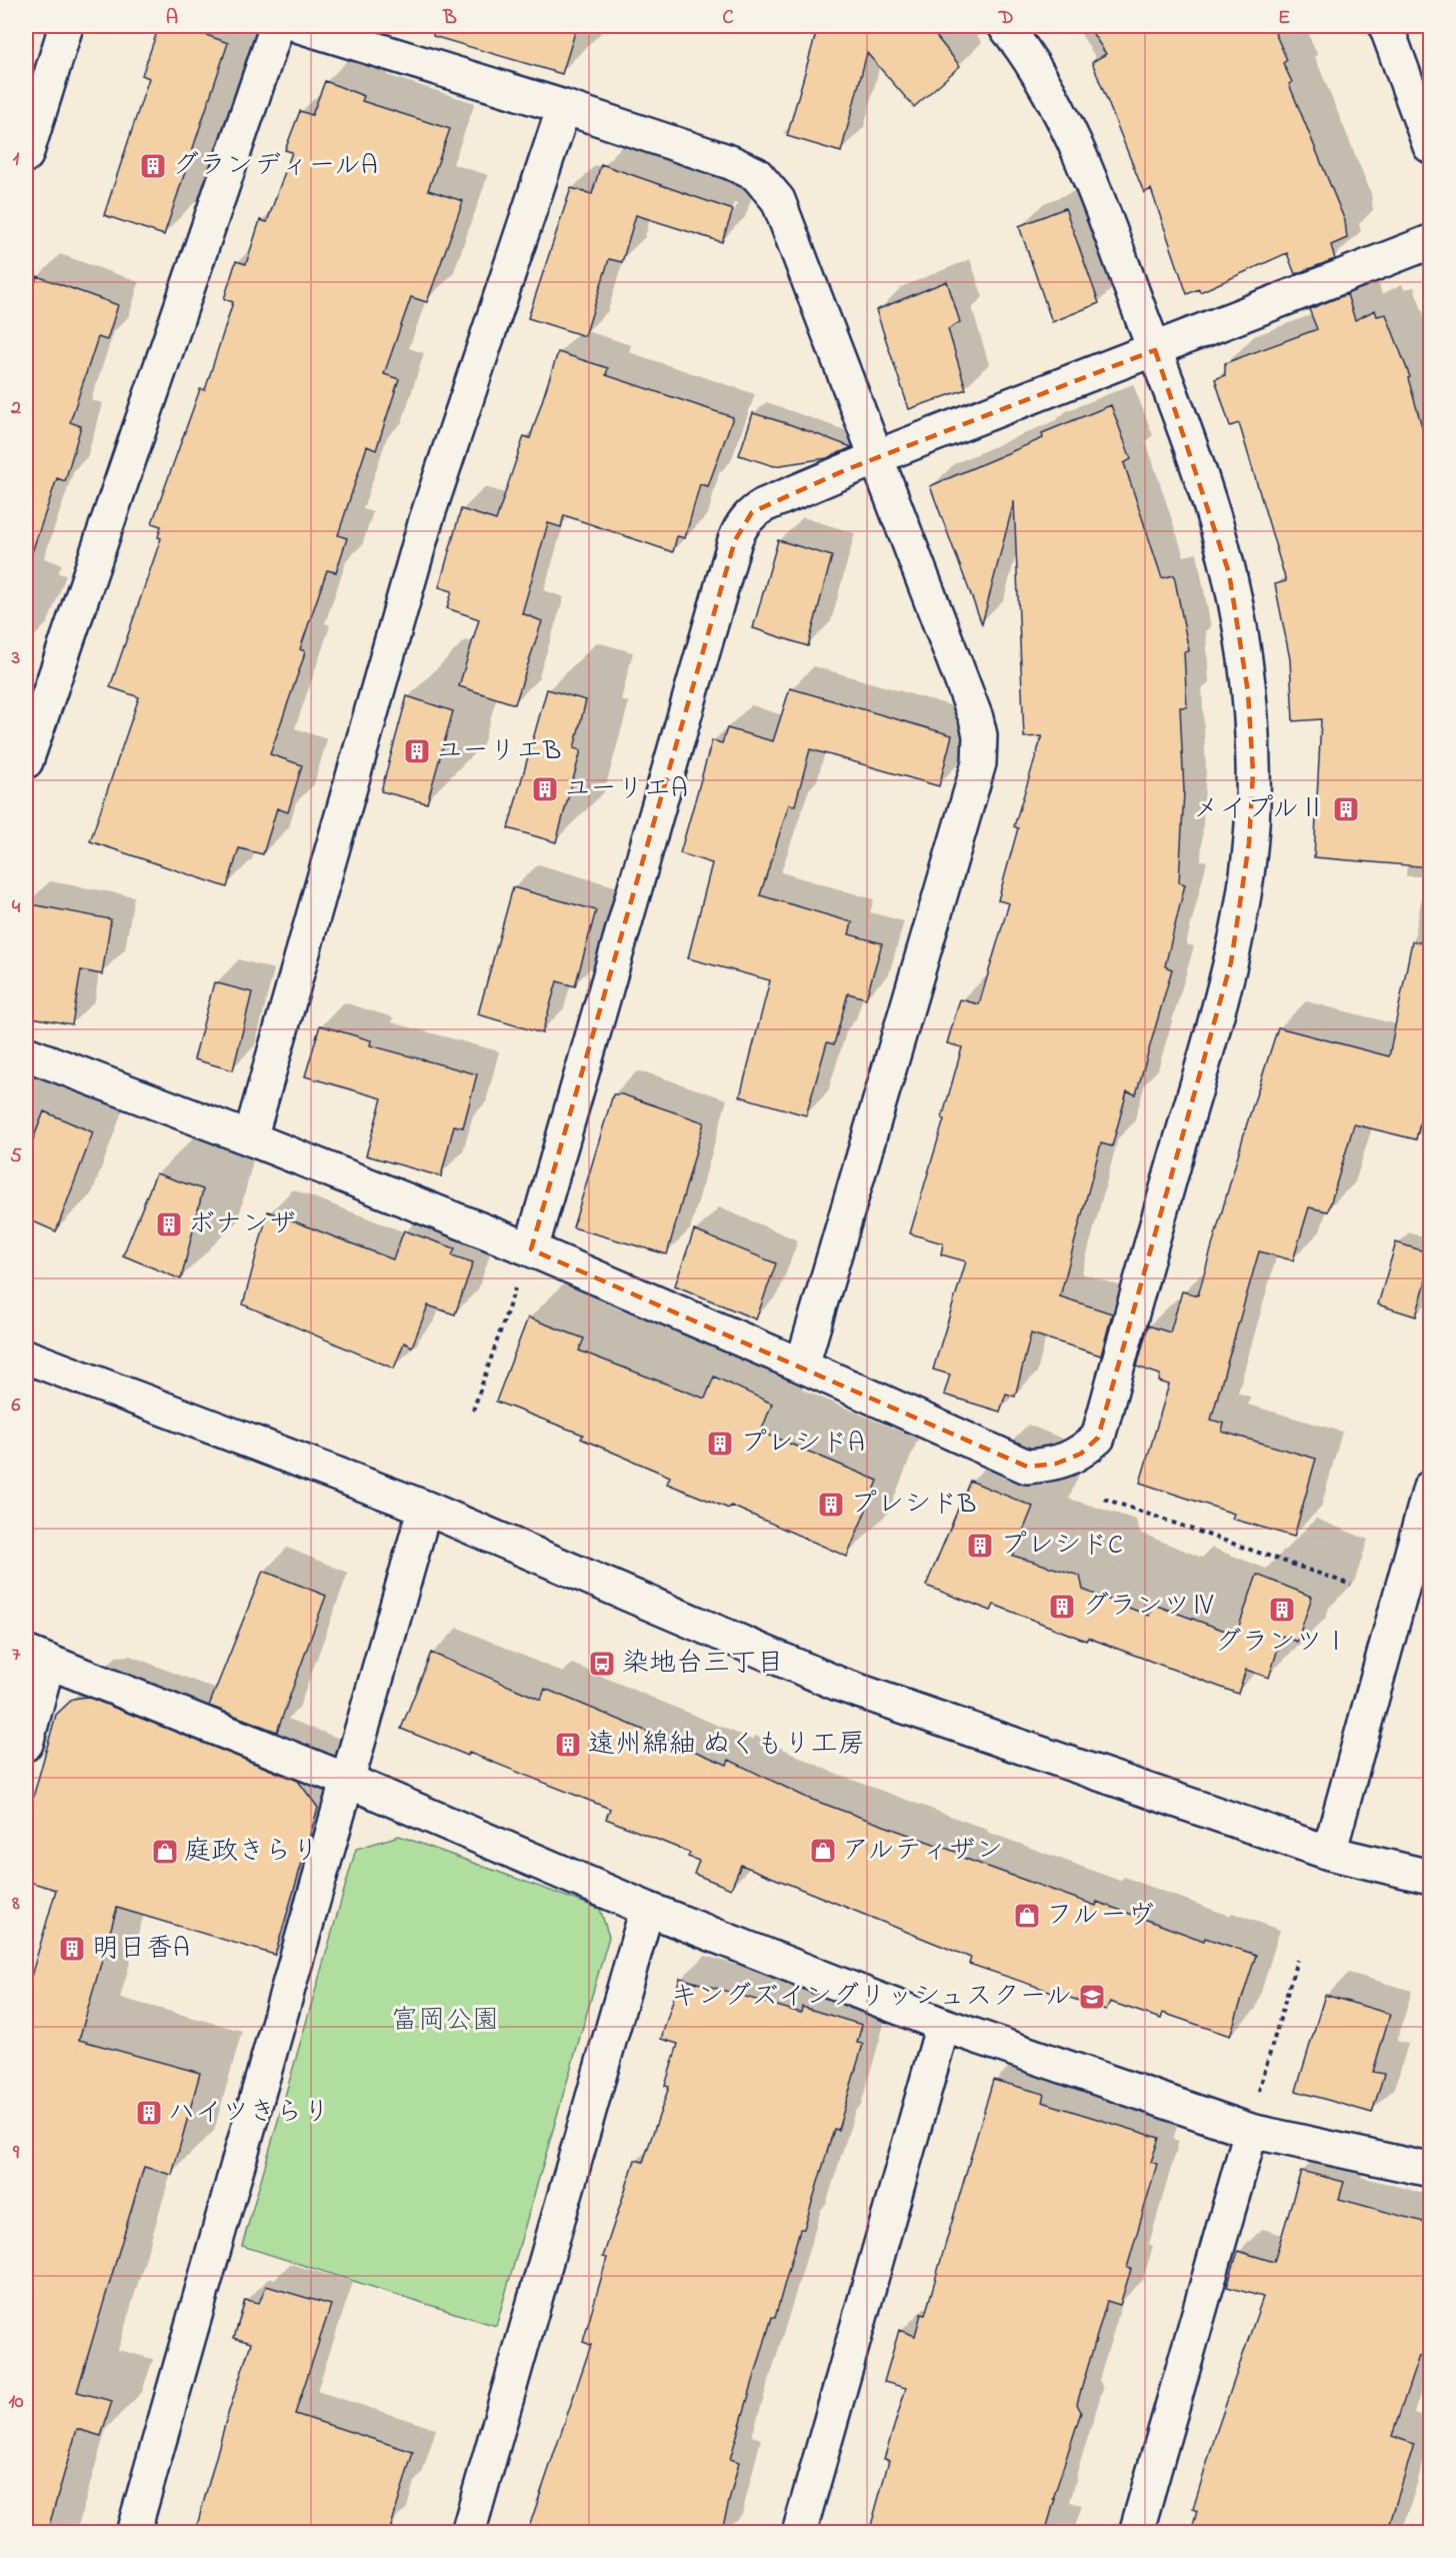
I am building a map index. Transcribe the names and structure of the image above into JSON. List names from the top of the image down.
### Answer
{
  "parks": ["富岡公園"],
  "places": {
    "building": [
      "グランディールA",
      "ユーリエB",
      "ユーリエA",
      "メイプルⅡ",
      "ボナンザ",
      "プレシドA",
      "プレシドB",
      "プレシドC",
      "グランツⅣ",
      "グランツⅠ",
      "遠州綿紬 ぬくもり工房",
      "明日香A",
      "ハイツきらり"
    ],
    "bus stop": ["染地台三丁目"],
    "shop": ["アルティザン", "庭政きらり", "フルーヴ"],
    "school or university": ["キングズイングリッシュスクール"]
  },
  "grid": {
    "columns": [
      "A",
      "B",
      "C",
      "D",
      "E"
    ],
    "rows": [
      "1",
      "2",
      "3",
      "4",
      "5",
      "6",
      "7",
      "8",
      "9",
      "10"
    ]
  }
}
